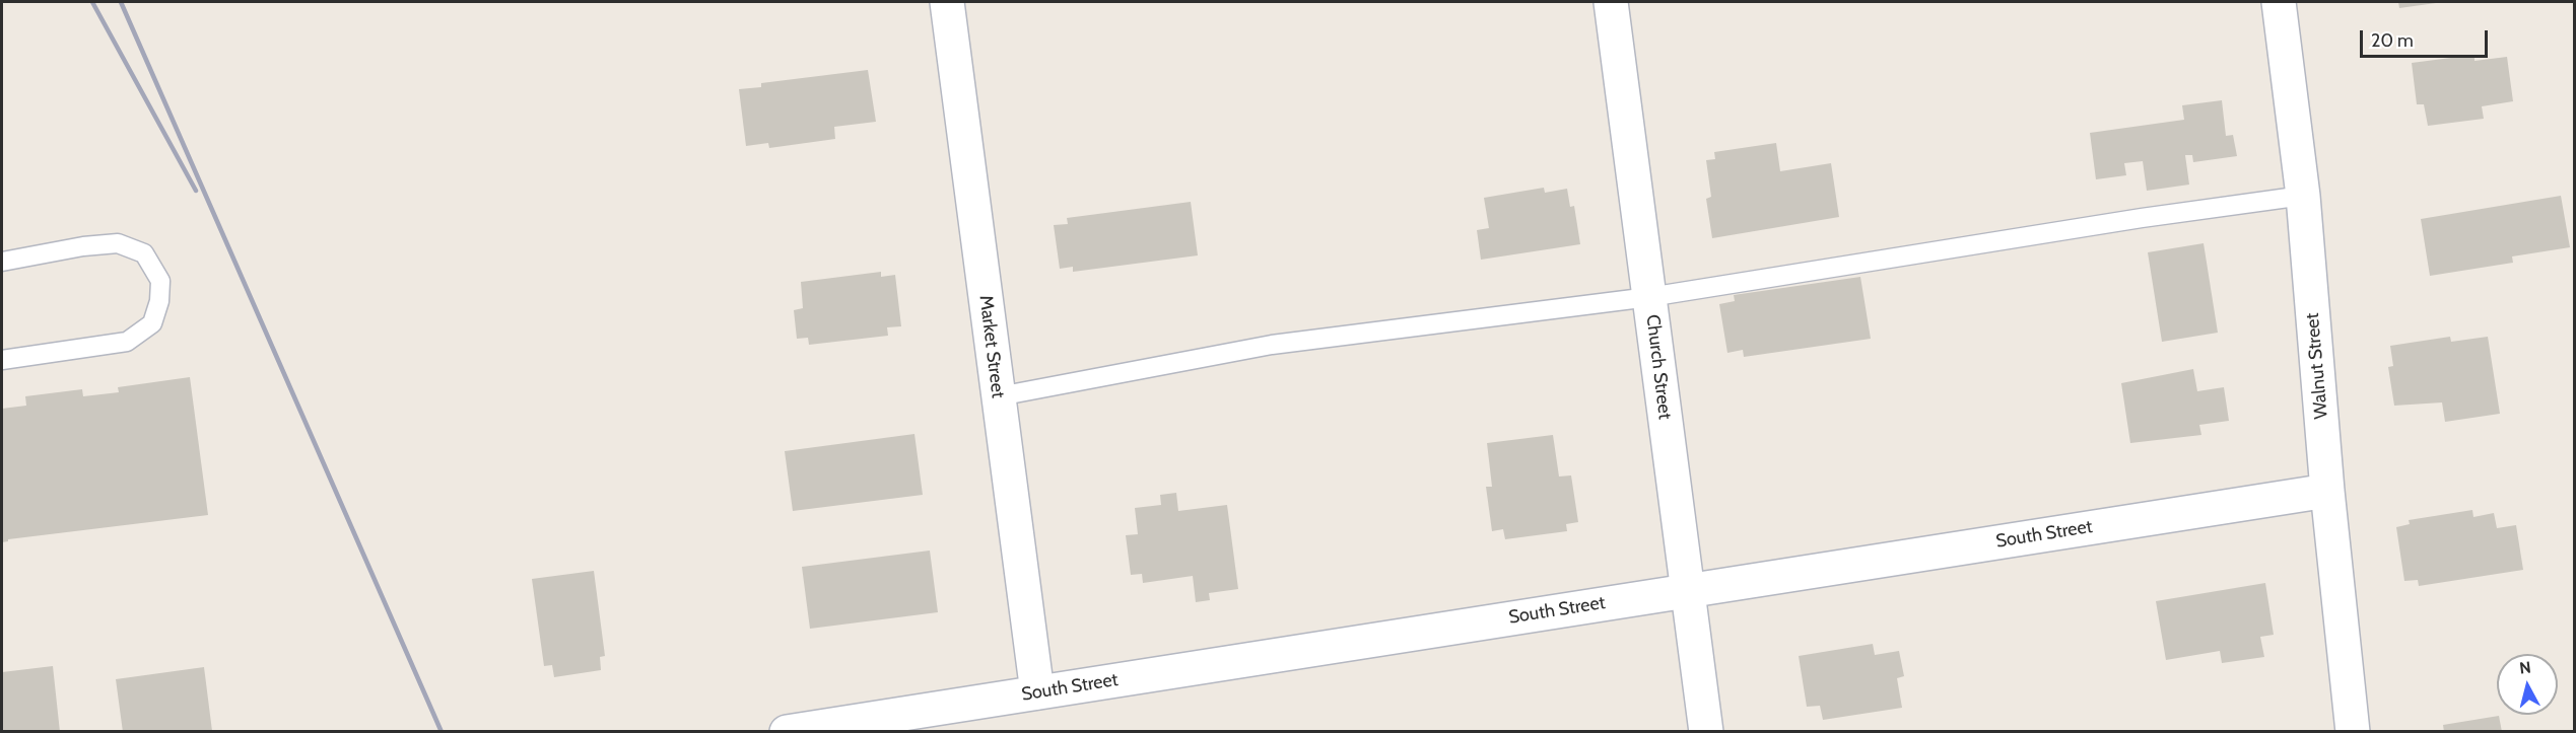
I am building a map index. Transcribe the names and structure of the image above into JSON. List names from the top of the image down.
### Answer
{
  "streets": {
    "street": [
      "Market Street",
      "Walnut Street",
      "Church Street",
      "South Street"
    ]
  },
  "crossings": [
    ["Market Street", "South Street"],
    ["Walnut Street", "South Street"],
    ["Church Street", "South Street"]
  ],
  "scale_bar": "20 m",
  "north": "top"
}
